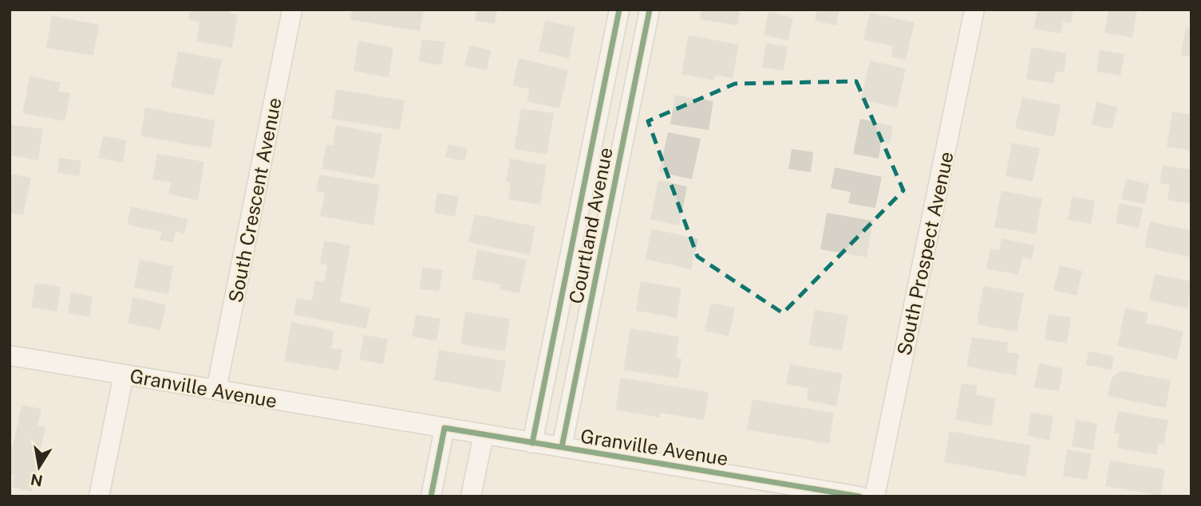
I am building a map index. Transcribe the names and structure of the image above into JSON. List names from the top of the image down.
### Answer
{
  "streets": {
    "street": [
      "South Crescent Avenue",
      "Courtland Avenue",
      "South Prospect Avenue",
      "Granville Avenue"
    ]
  },
  "crossings": [
    ["South Crescent Avenue", "Granville Avenue"],
    ["Courtland Avenue", "Granville Avenue"]
  ],
  "north": "bottom"
}
